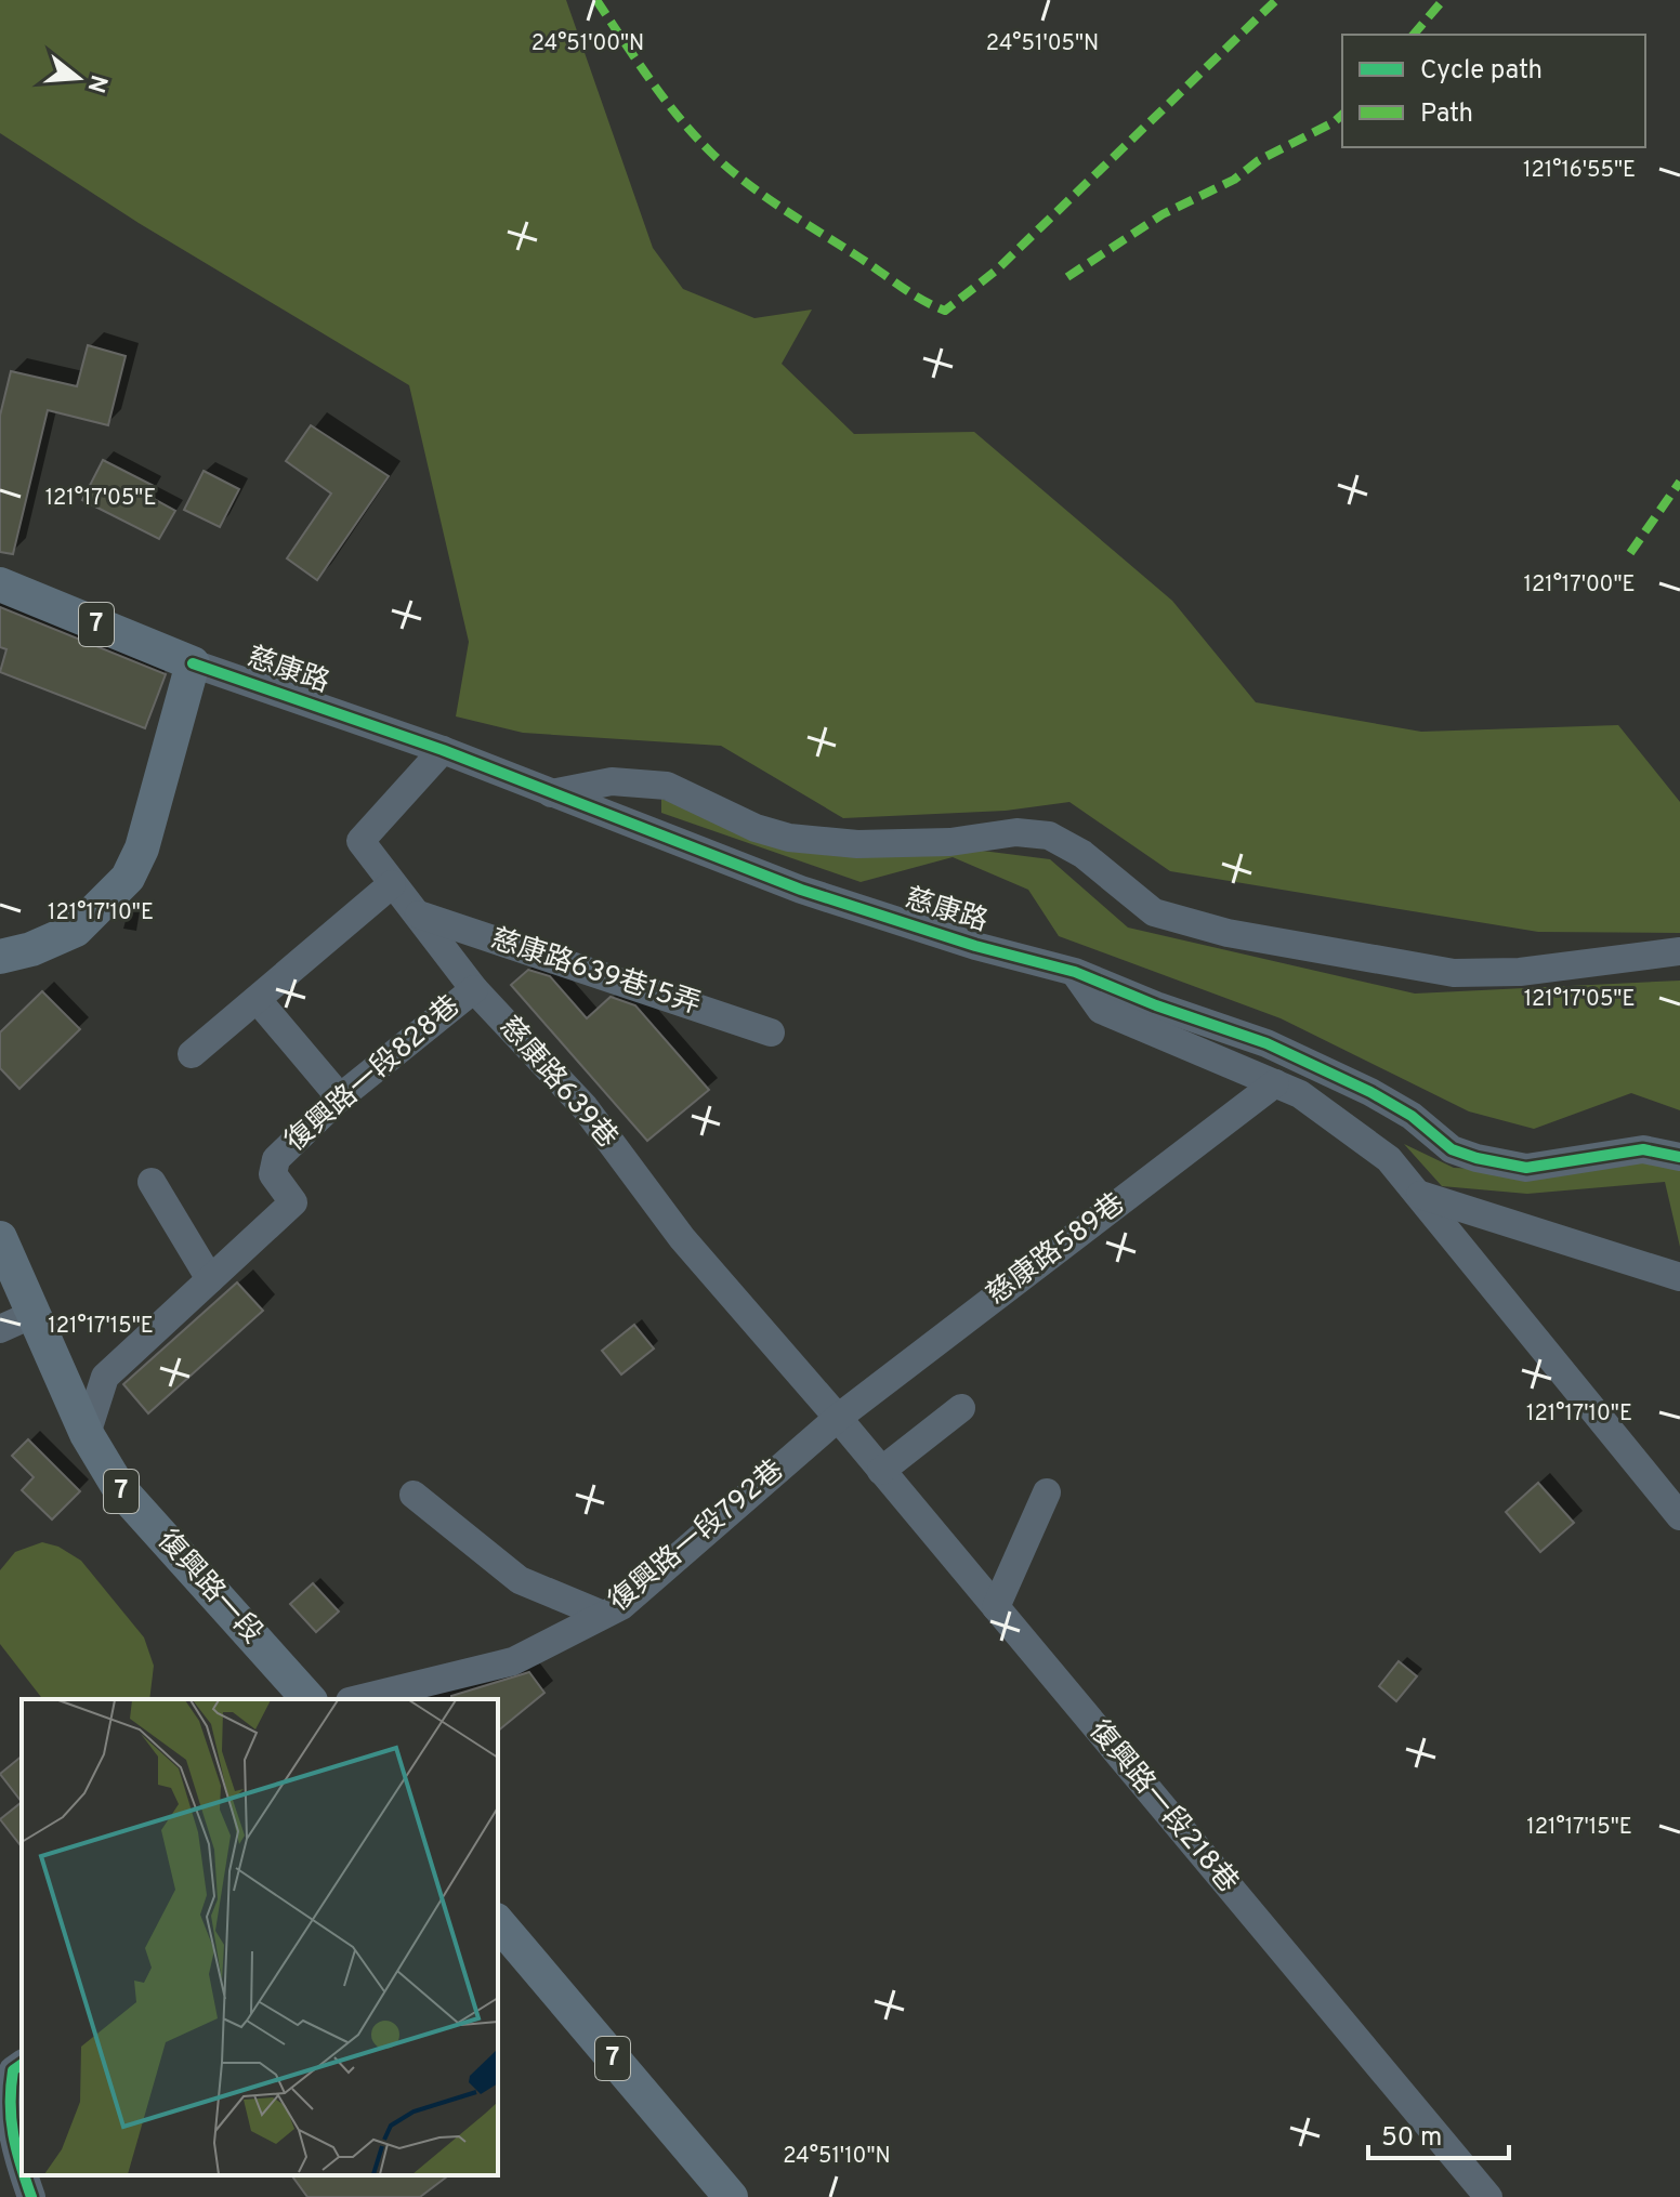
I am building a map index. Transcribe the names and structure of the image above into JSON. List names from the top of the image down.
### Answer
{
  "streets": {
    "main road": ["7", "慈康路", "復興路一段"],
    "street": [
      "慈康路639巷15弄",
      "復興路一段828巷",
      "慈康路639巷",
      "慈康路589巷",
      "復興路一段792巷",
      "復興路一段218巷"
    ]
  },
  "crossings": [
    ["慈康路", "慈康路639巷"],
    ["慈康路639巷15弄", "慈康路639巷"],
    ["復興路一段828巷", "慈康路639巷"],
    ["復興路一段828巷", "復興路一段"],
    ["慈康路639巷", "慈康路589巷"],
    ["慈康路639巷", "復興路一段792巷"],
    ["慈康路639巷", "復興路一段218巷"],
    ["慈康路589巷", "復興路一段792巷"],
    ["慈康路589巷", "復興路一段218巷"],
    ["復興路一段792巷", "復興路一段218巷"]
  ],
  "legend": ["Cycle path", "Path"],
  "scale_bar": "50 m",
  "north": "right",
  "coordinates": [
    "24°51'00\"N",
    "24°51'05\"N",
    "121°16'55\"E",
    "121°17'05\"E",
    "121°17'00\"E",
    "121°17'10\"E",
    "121°17'15\"E",
    "24°51'10\"N"
  ]
}
